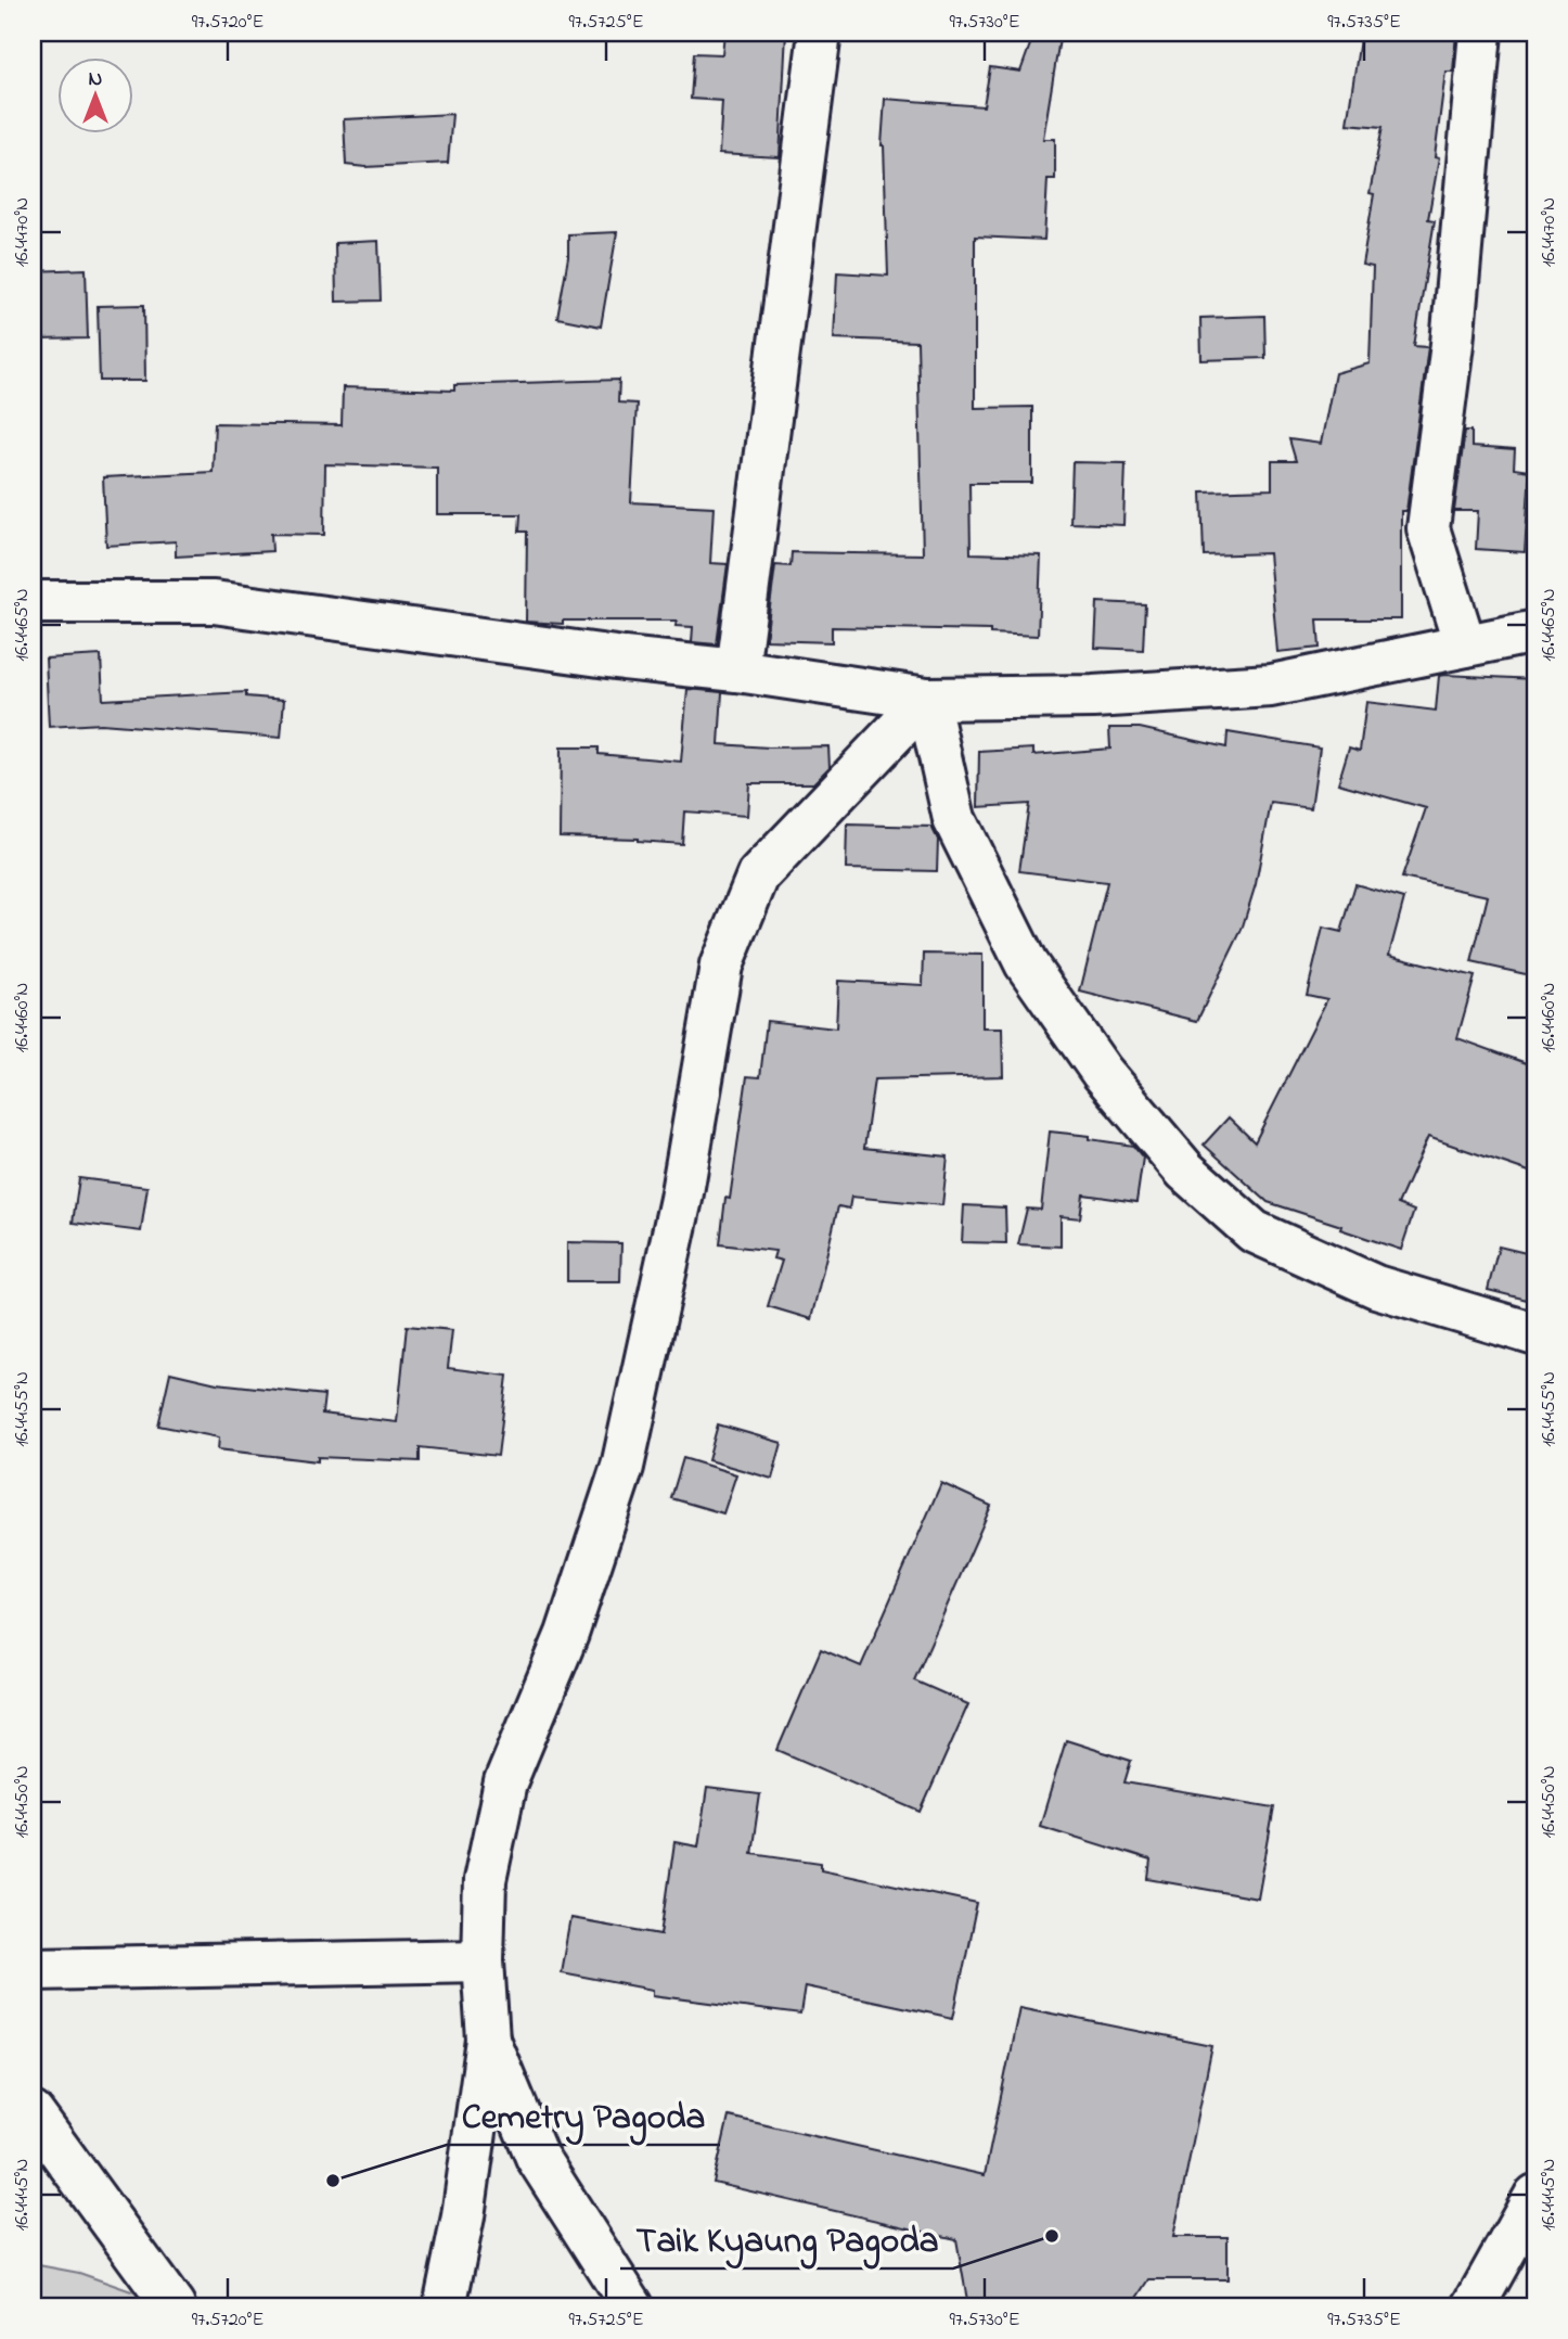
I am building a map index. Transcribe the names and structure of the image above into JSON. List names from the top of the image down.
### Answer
{
  "places": ["Cemetry Pagoda", "Taik Kyaung Pagoda"],
  "north": "top",
  "coordinates": [
    "97.5720°E",
    "97.5725°E",
    "97.5730°E",
    "97.5735°E",
    "16.4470°N",
    "16.4465°N",
    "16.4460°N",
    "16.4455°N",
    "16.4450°N",
    "16.4445°N"
  ]
}
